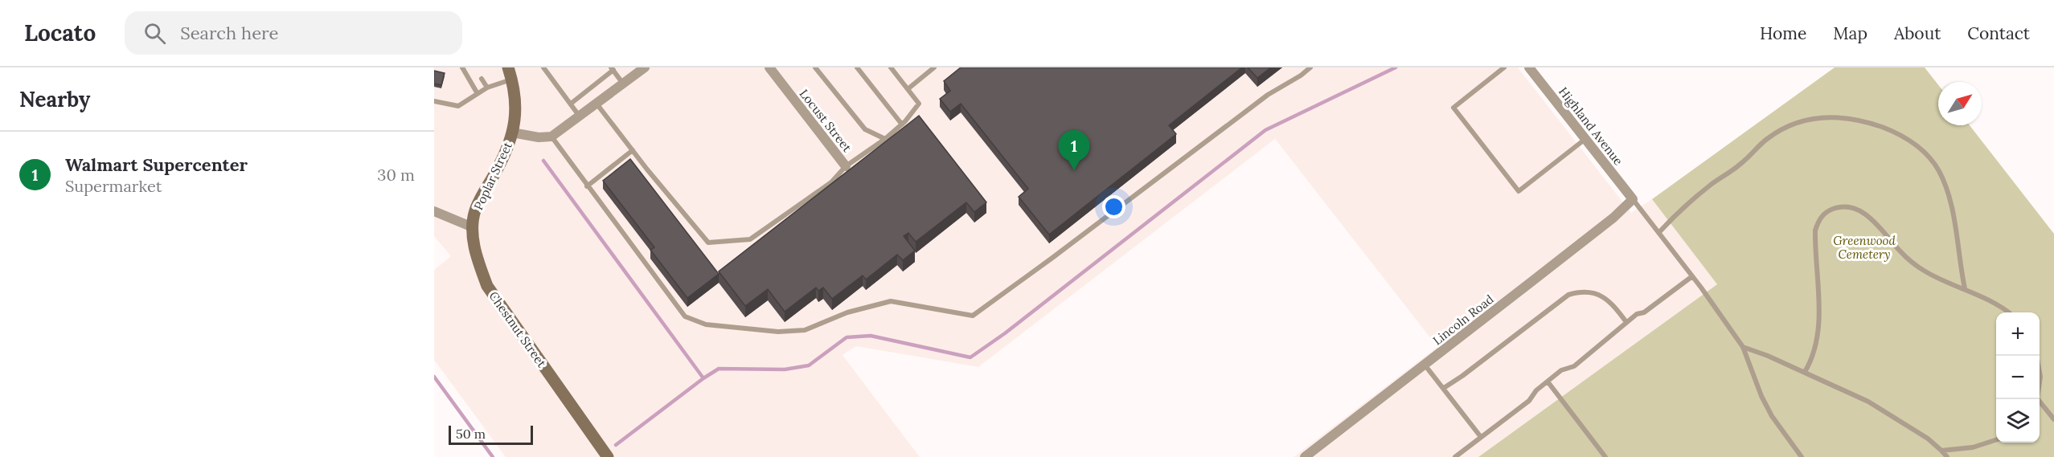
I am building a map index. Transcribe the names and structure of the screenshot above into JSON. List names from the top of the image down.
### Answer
{
  "streets": {
    "street": [
      "Locust Street",
      "Highland Avenue",
      "Poplar Street",
      "Lincoln Road",
      "Chestnut Street"
    ]
  },
  "crossings": [
    ["Highland Avenue", "Lincoln Road"],
    ["Poplar Street", "Chestnut Street"]
  ],
  "parks": ["Greenwood Cemetery"],
  "scale_bar": "50 m",
  "north": "top right",
  "page": {
    "header": "Locato",
    "search": "Search here",
    "nav": [
      "Home",
      "Map",
      "About",
      "Contact"
    ],
    "heading": "Nearby",
    "list": [
      {
        "mark": "1",
        "name": "Walmart Supercenter",
        "note": "Supermarket",
        "value": "30 m"
      }
    ],
    "pins": "1",
    "map_buttons": ["+", "−"],
    "scale": "50 m"
  }
}
